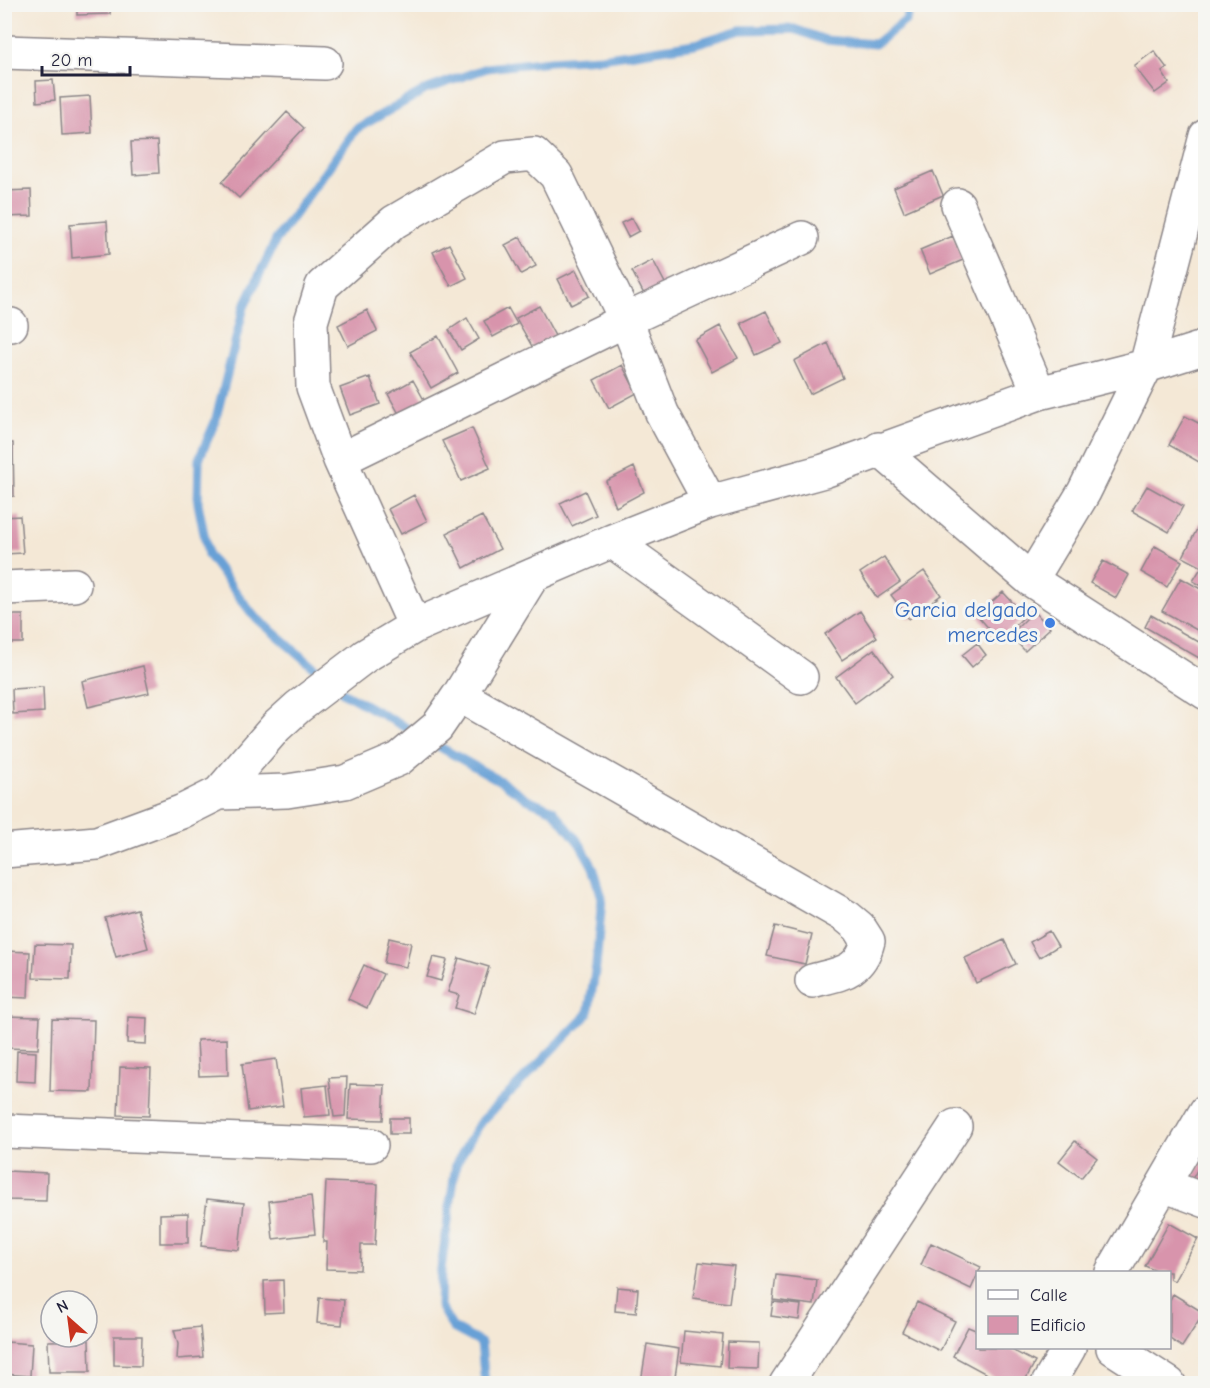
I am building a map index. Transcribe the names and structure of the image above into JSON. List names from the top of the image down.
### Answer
{
  "places": ["Garcia delgado mercedes"],
  "legend": ["Calle", "Edificio"],
  "scale_bar": "20 m",
  "north": "top left"
}
